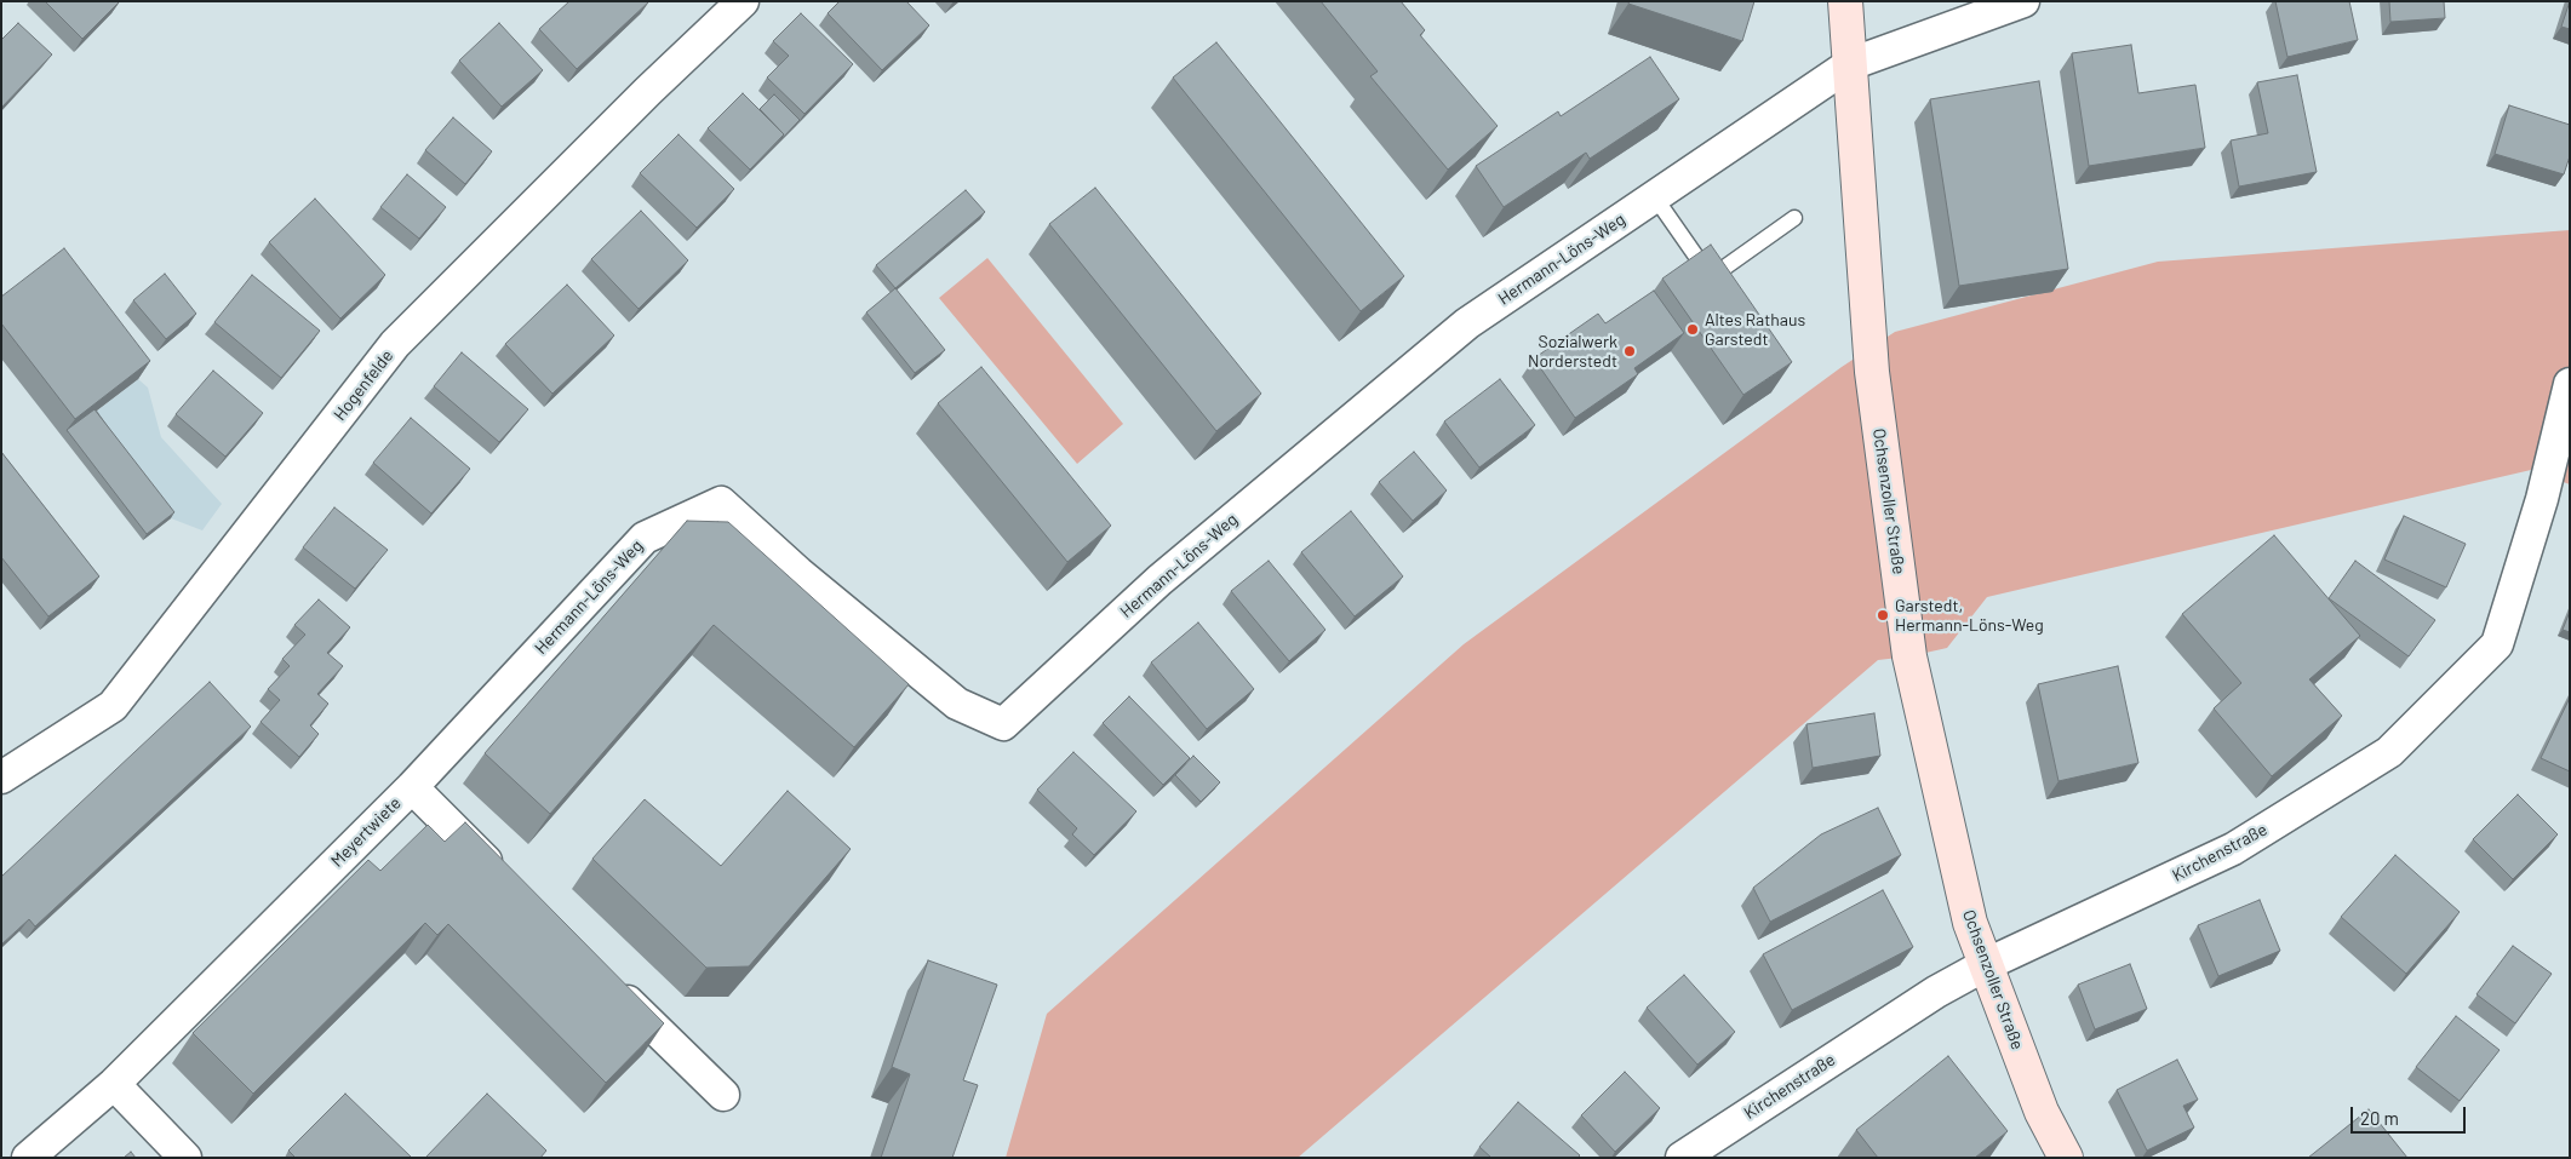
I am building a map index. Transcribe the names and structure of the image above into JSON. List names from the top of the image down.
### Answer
{
  "streets": {
    "street": [
      "Hermann-Löns-Weg",
      "Hogenfelde",
      "Ochsenzoller Straße",
      "Meyertwiete",
      "Kirchenstraße"
    ]
  },
  "crossings": [
    ["Hermann-Löns-Weg", "Ochsenzoller Straße"],
    ["Hermann-Löns-Weg", "Meyertwiete"],
    ["Ochsenzoller Straße", "Kirchenstraße"]
  ],
  "places": ["Altes Rathaus Garstedt", "Sozialwerk Norderstedt", "Garstedt, Hermann-Löns-Weg"],
  "scale_bar": "20 m"
}
